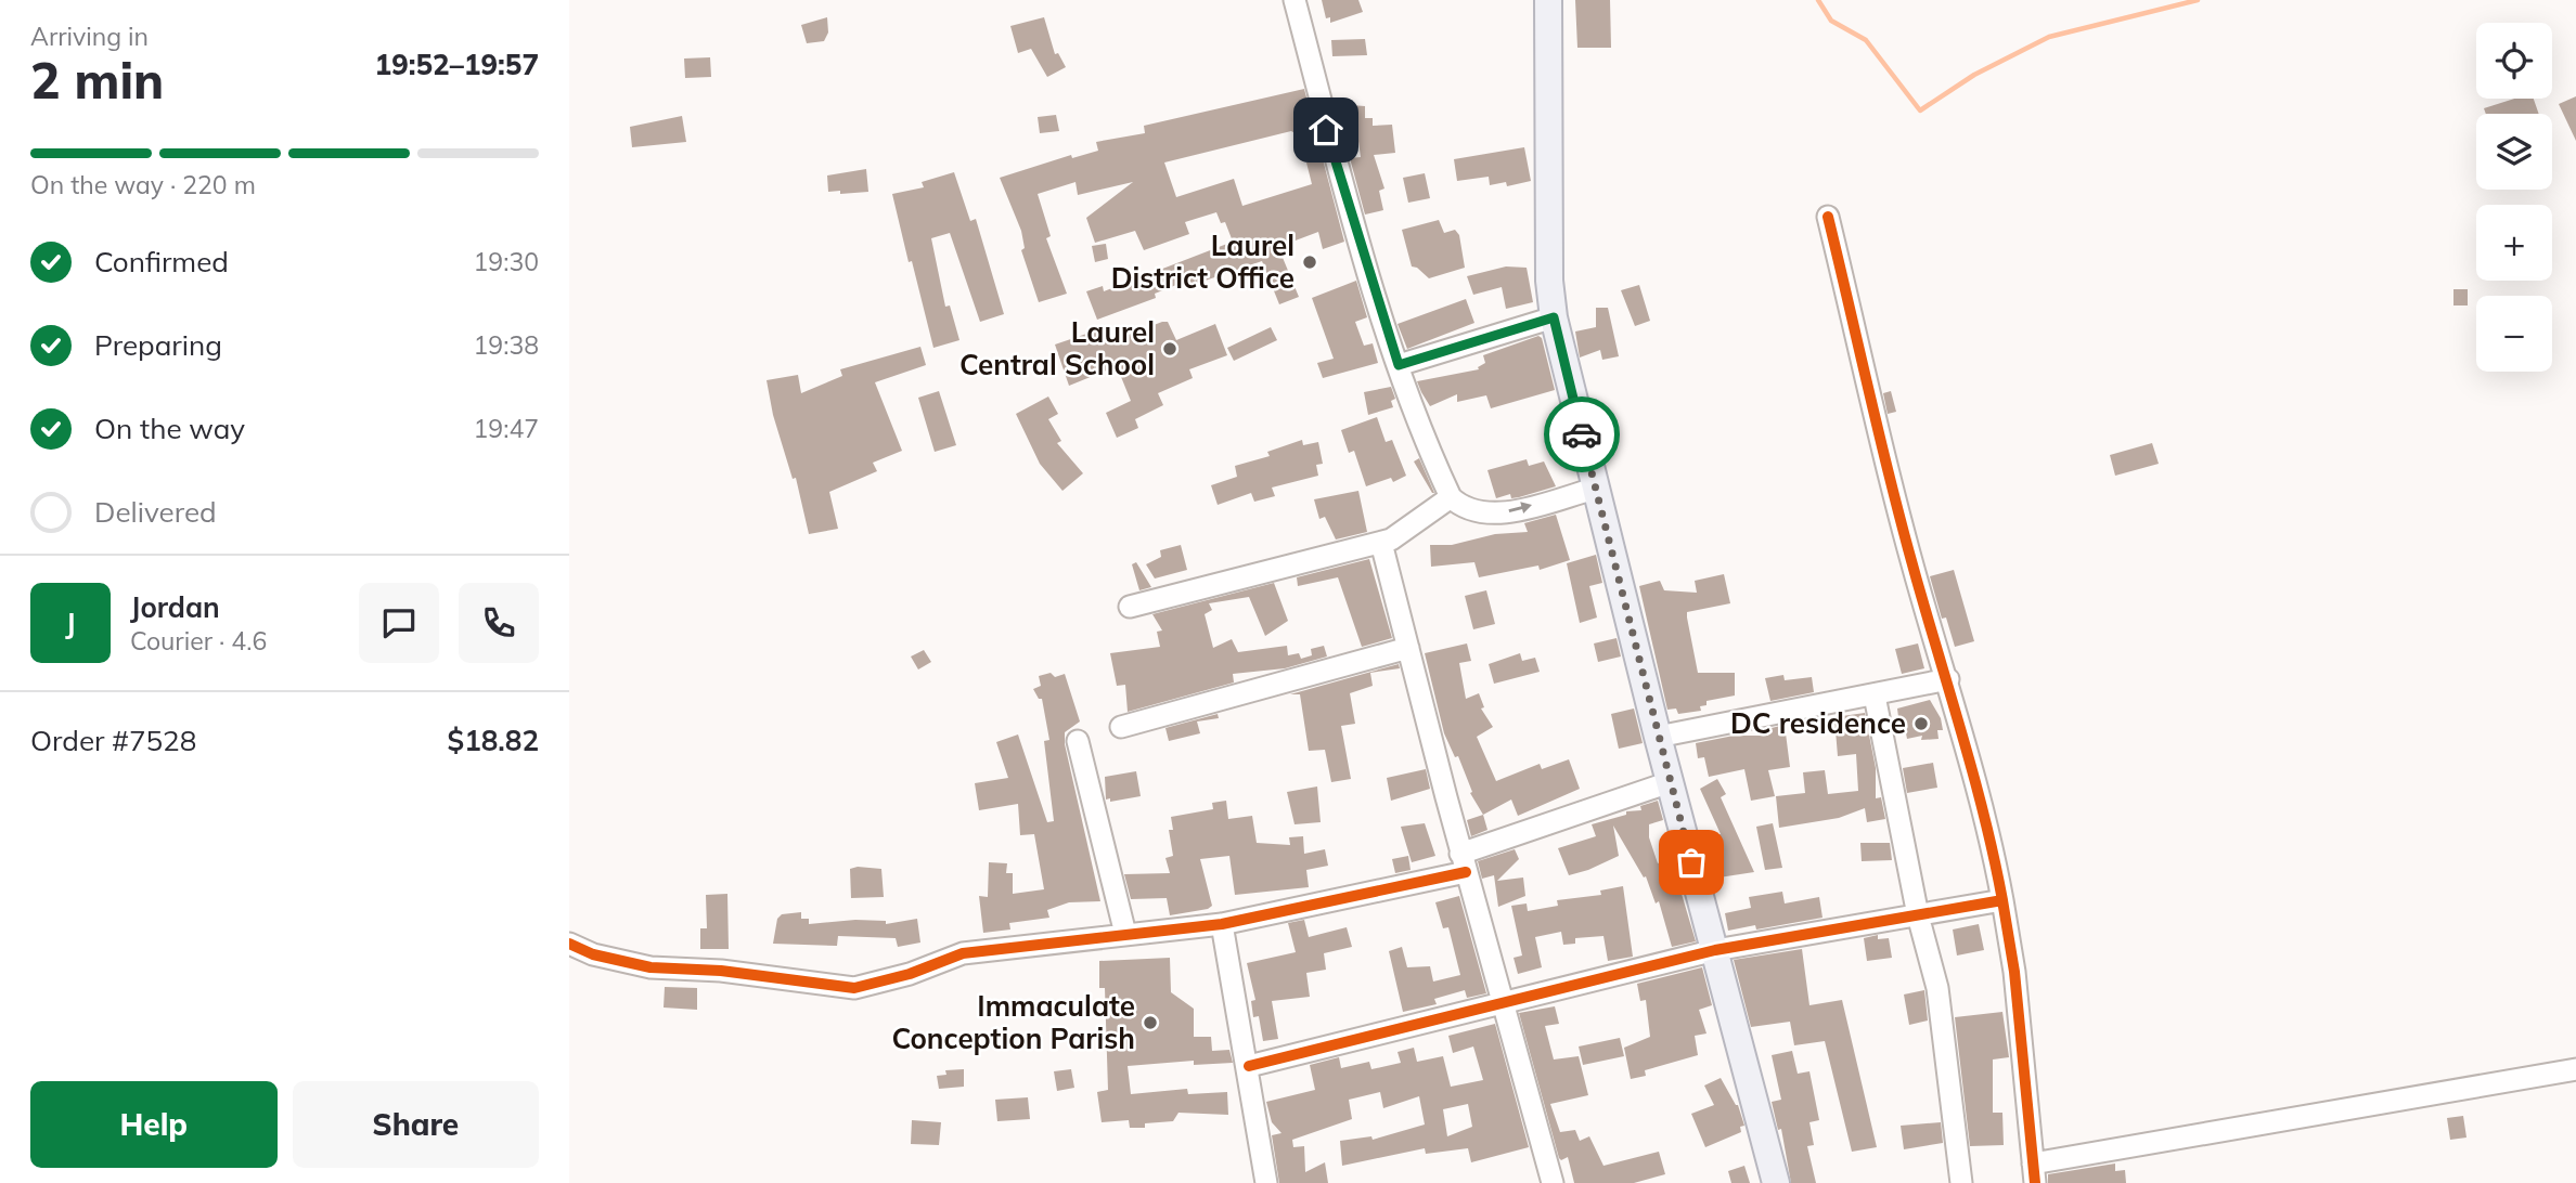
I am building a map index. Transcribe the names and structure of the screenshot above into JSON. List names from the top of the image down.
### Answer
{
  "places": [
    "Laurel District Office",
    "Laurel Central School",
    "DC residence",
    "Immaculate Conception Parish"
  ],
  "page": {
    "heading": ["2 min", "Arriving in", "19:52–19:57"],
    "panel": [
      "Jordan",
      "Courier · 4.6",
      "Order #7528",
      "$18.82"
    ],
    "map_buttons": ["+", "−"],
    "bar": "On the way · 220 m",
    "list": [
      ["Confirmed", "19:30"],
      ["Preparing", "19:38"],
      ["On the way", "19:47"],
      "Delivered"
    ],
    "round": "J",
    "buttons": ["Help", "Share"]
  }
}
